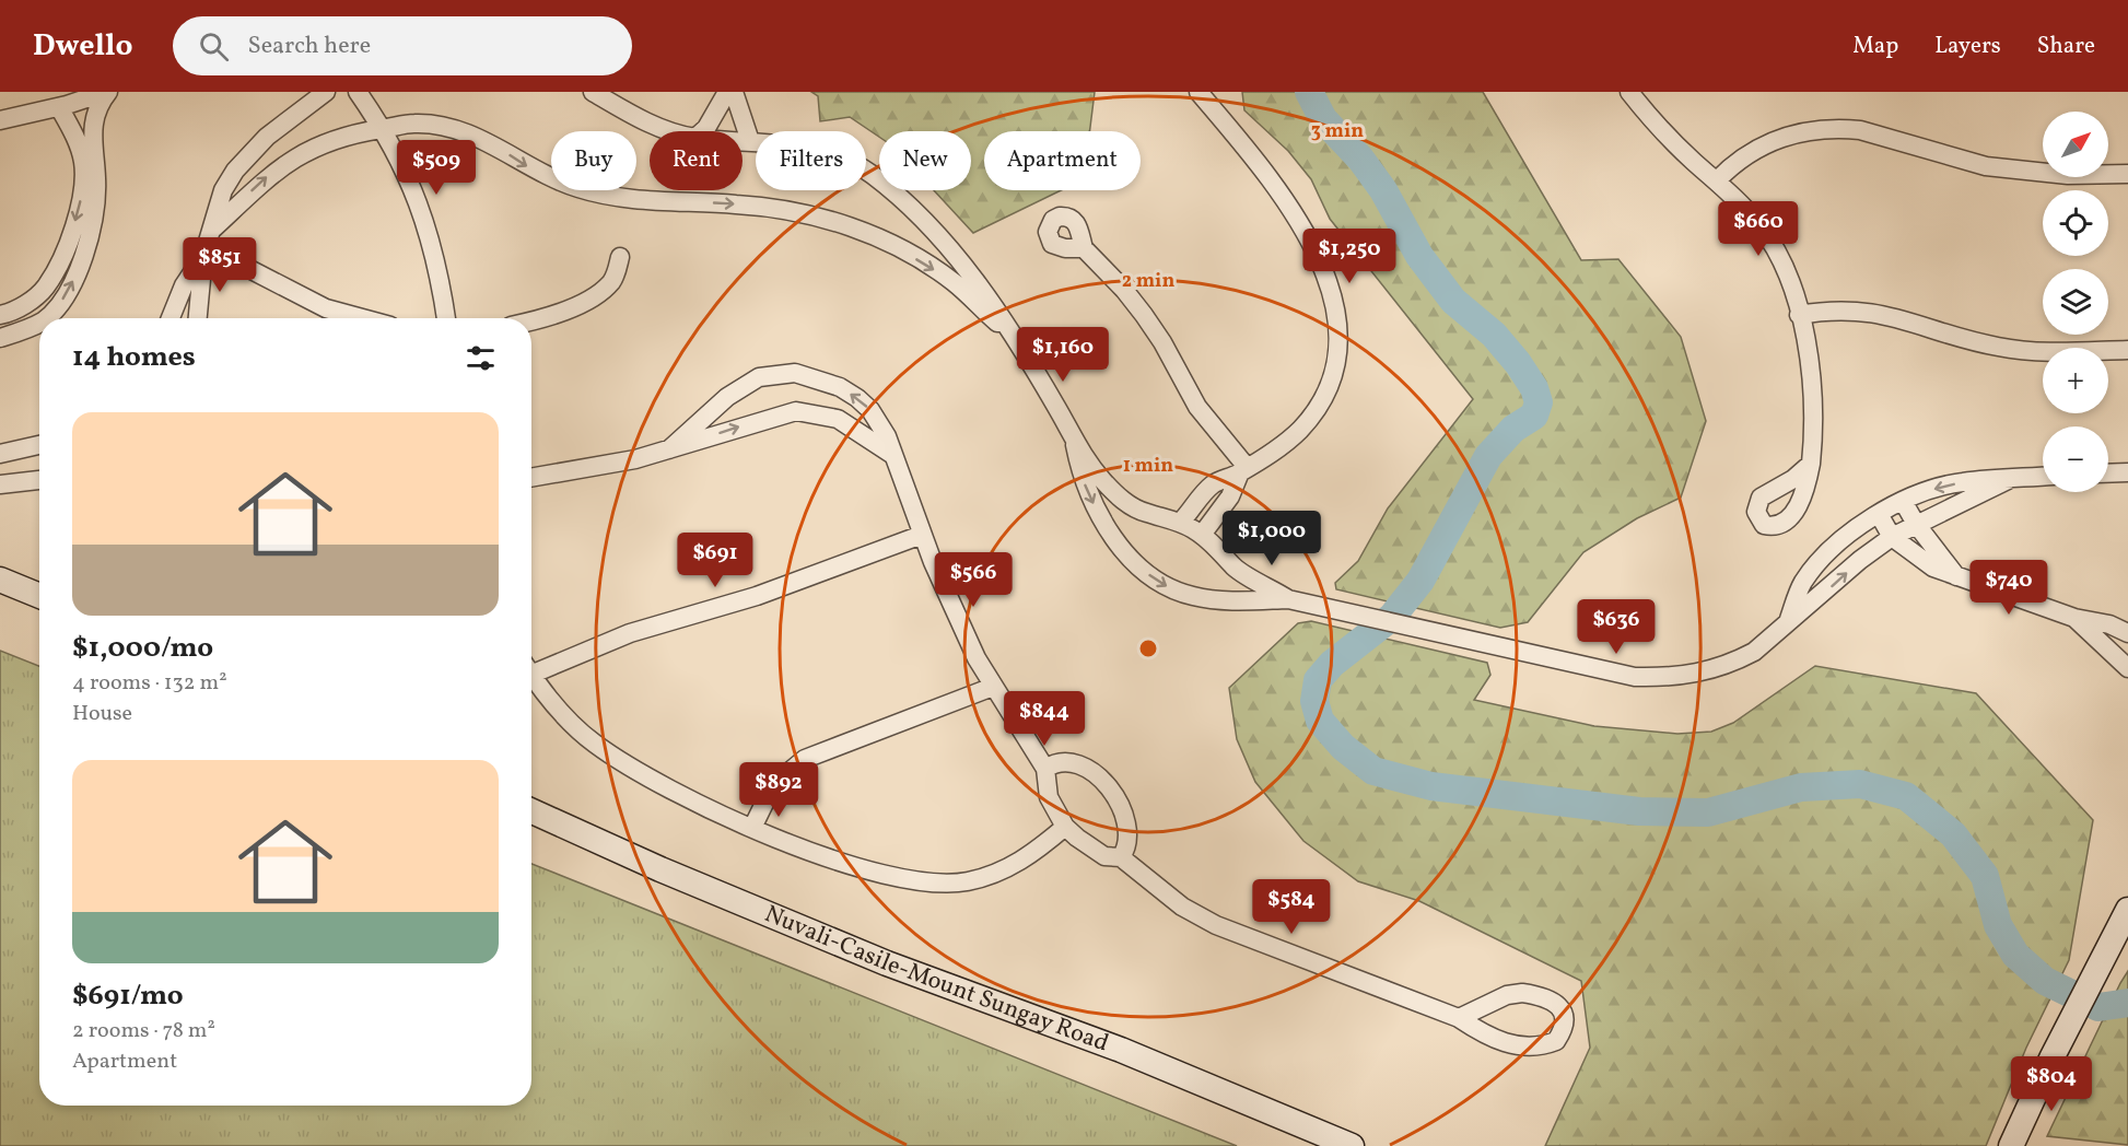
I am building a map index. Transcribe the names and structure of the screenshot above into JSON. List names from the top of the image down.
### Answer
{
  "streets": {
    "main road": ["Nuvali-Casile-Mount Sungay Road"]
  },
  "north": "top right",
  "page": {
    "header": "Dwello",
    "search": "Search here",
    "nav": ["Map", "Layers", "Share"],
    "map_buttons": ["+", "−"],
    "chip": [
      "Buy",
      "Rent",
      "Filters",
      "New",
      "Apartment"
    ],
    "price": [
      "$509",
      "$660",
      "$1,250",
      "$851",
      "$1,160",
      "$1,000",
      "$691",
      "$566",
      "$740",
      "$636",
      "$844",
      "$892",
      "$584",
      "$804"
    ],
    "heading": "14 homes",
    "list": [
      {
        "name": "$1,000/mo",
        "note": "4 rooms · 132 m² · House"
      },
      {
        "name": "$691/mo",
        "note": "2 rooms · 78 m² · Apartment"
      }
    ]
  },
  "rings": ["3 min", "2 min", "1 min"]
}
